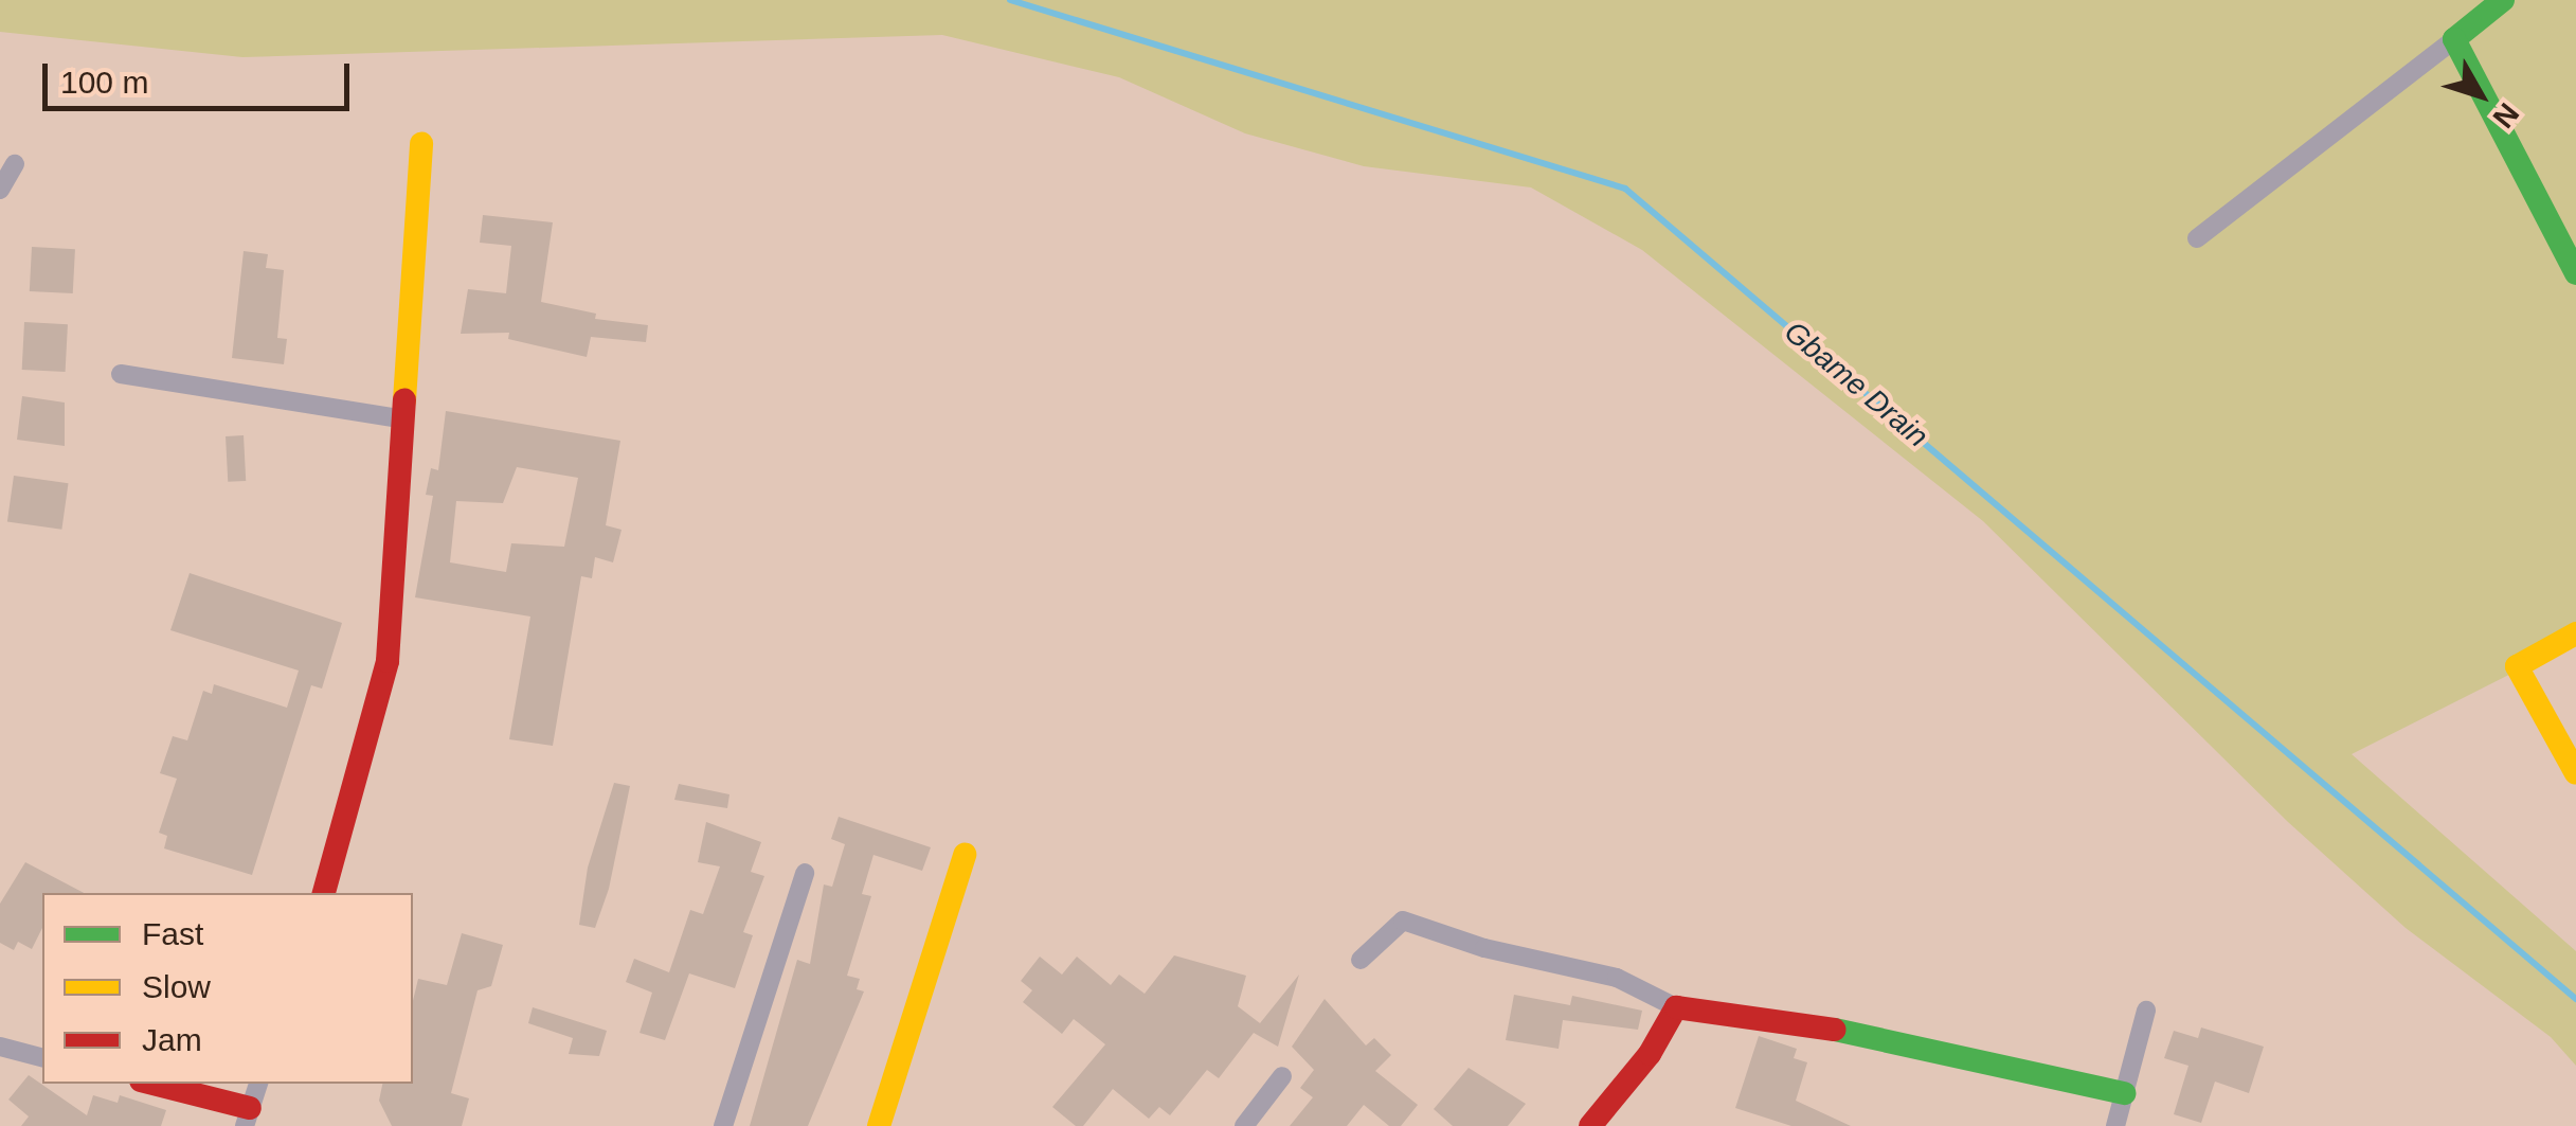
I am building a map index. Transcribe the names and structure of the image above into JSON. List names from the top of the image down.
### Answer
{
  "water": ["Gbame Drain"],
  "legend": ["Fast", "Slow", "Jam"],
  "scale_bar": "100 m",
  "north": "bottom right"
}
